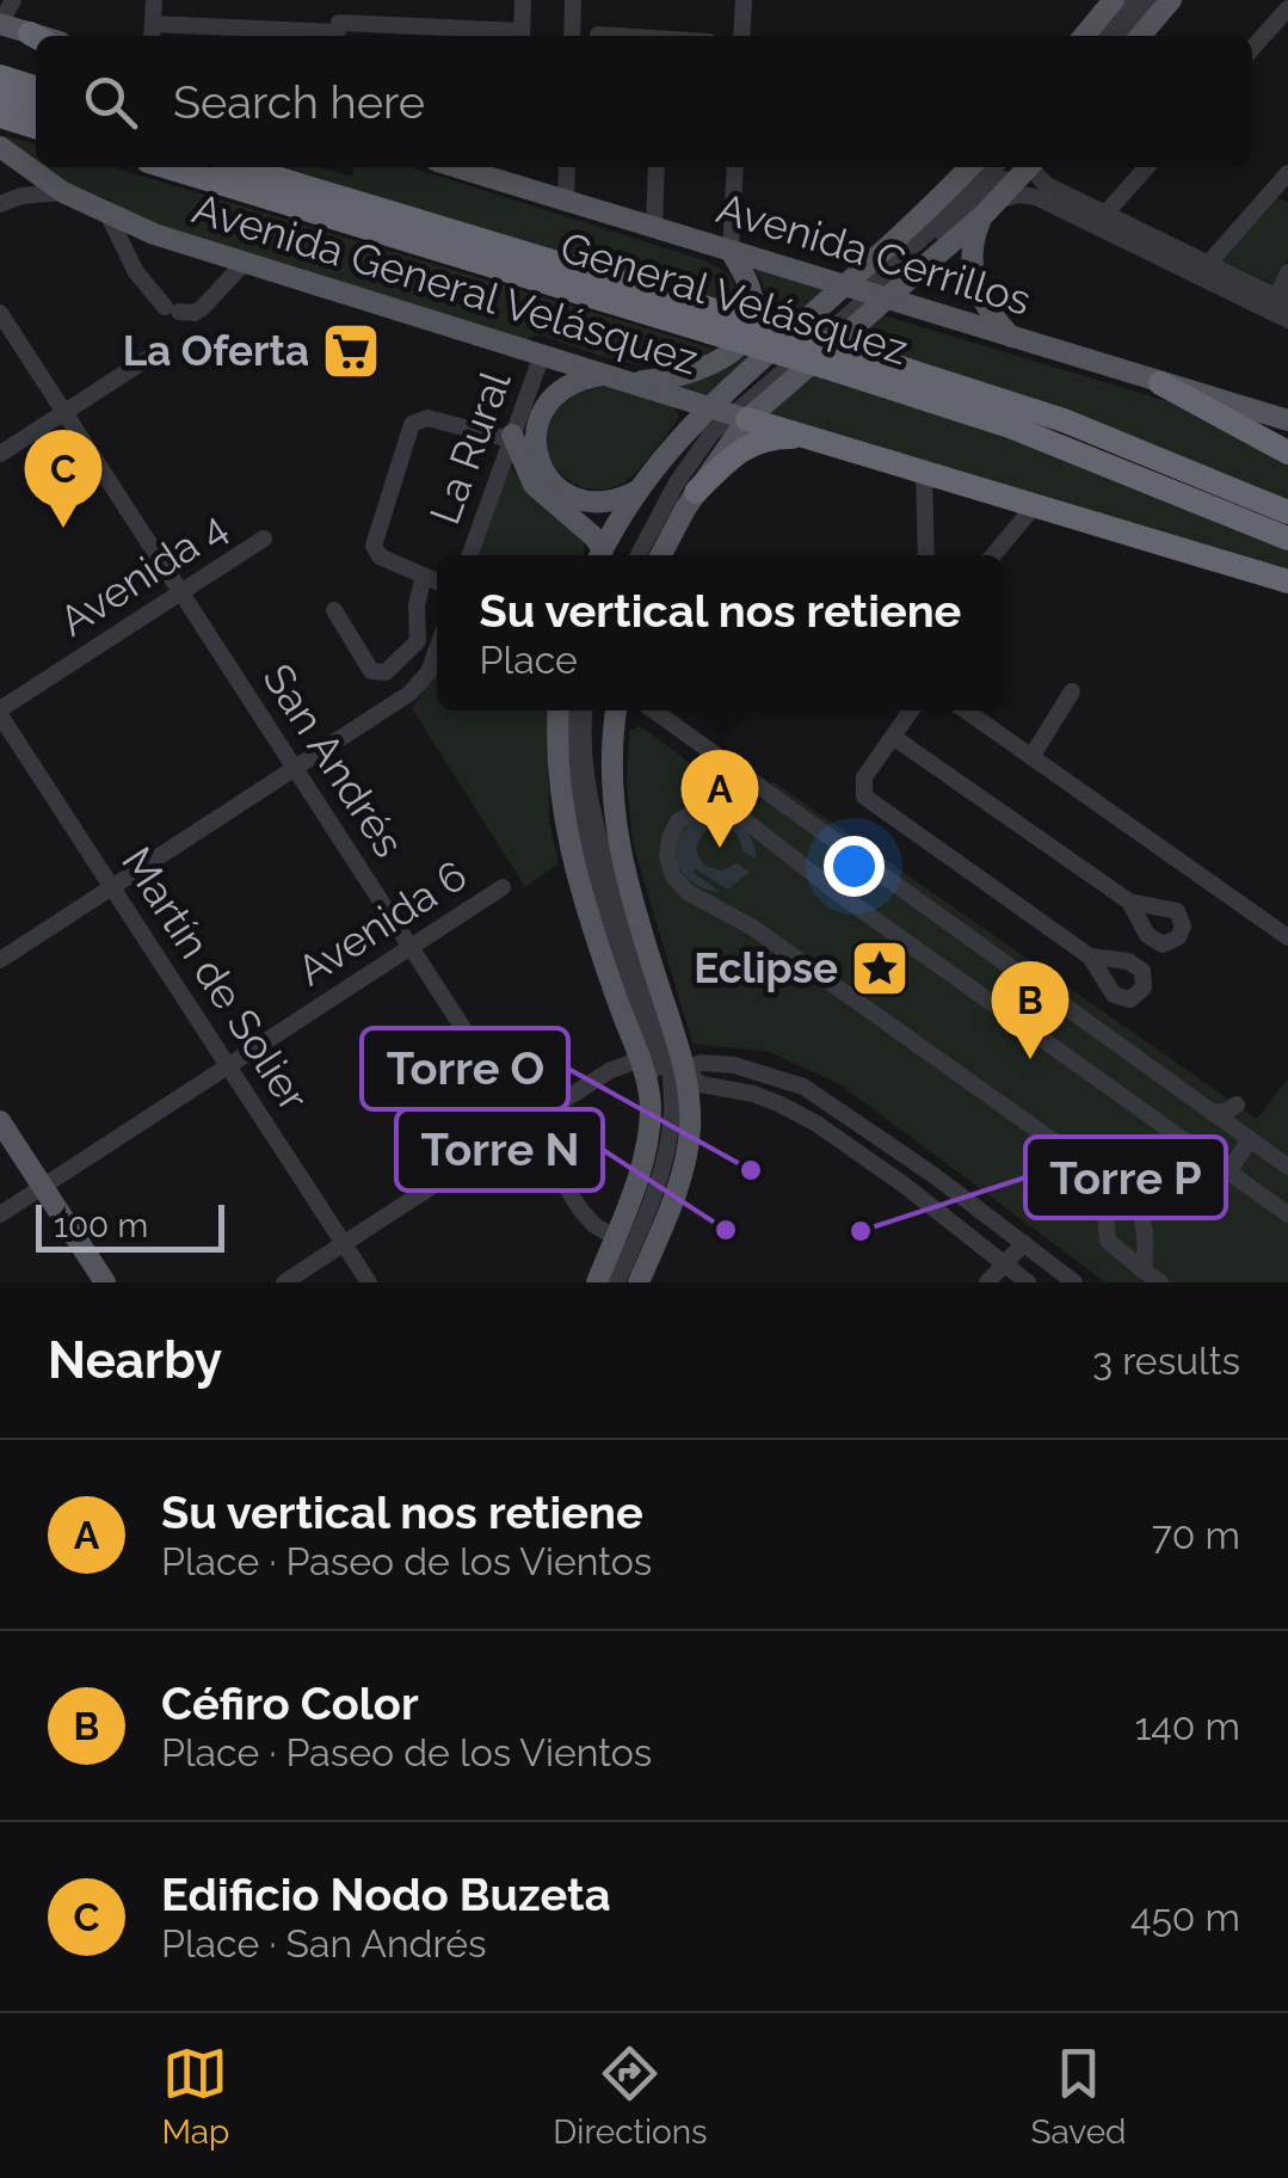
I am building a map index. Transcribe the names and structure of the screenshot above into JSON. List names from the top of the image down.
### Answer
{
  "streets": {
    "highway": ["General Velásquez"],
    "main road": ["Avenida Cerrillos", "Avenida General Velásquez"],
    "street": [
      "La Rural",
      "Avenida 4",
      "San Andrés",
      "Avenida 6",
      "Martín de Solier"
    ]
  },
  "crossings": [
    ["Avenida General Velásquez", "La Rural"],
    ["Avenida 4", "San Andrés"],
    ["Avenida 4", "Martín de Solier"],
    ["San Andrés", "Avenida 6"],
    ["Avenida 6", "Martín de Solier"]
  ],
  "places": {
    "supermarket": ["La Oferta"],
    "place": ["Eclipse"],
    "other": ["Torre O", "Torre N", "Torre P"]
  },
  "scale_bar": "100 m",
  "page": {
    "search": "Search here",
    "pins": ["C", "A", "B"],
    "popup": ["Su vertical nos retiene", "Place"],
    "scale": "100 m",
    "heading": ["Nearby", "3 results"],
    "list": [
      {
        "mark": "A",
        "name": "Su vertical nos retiene",
        "note": "Place · Paseo de los Vientos",
        "value": "70 m"
      },
      {
        "mark": "B",
        "name": "Céfiro Color",
        "note": "Place · Paseo de los Vientos",
        "value": "140 m"
      },
      {
        "mark": "C",
        "name": "Edificio Nodo Buzeta",
        "note": "Place · San Andrés",
        "value": "450 m"
      }
    ],
    "nav": ["Map", "Directions", "Saved"]
  }
}
